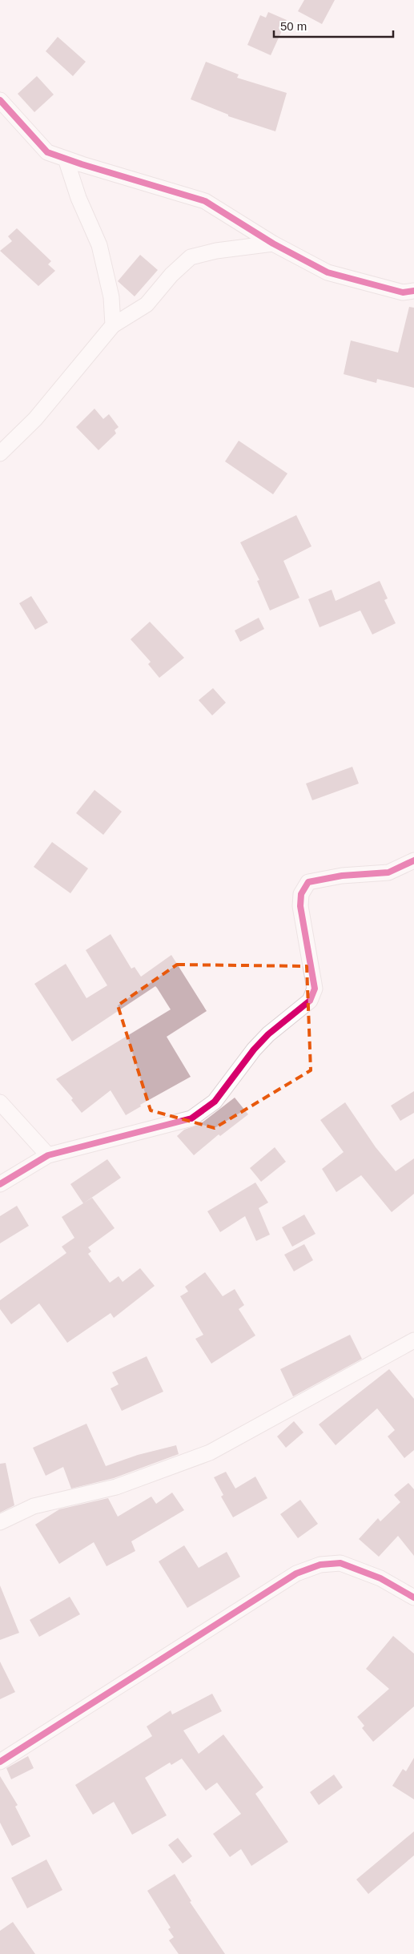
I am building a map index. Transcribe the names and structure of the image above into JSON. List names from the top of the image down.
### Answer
{
  "scale_bar": "50 m"
}
